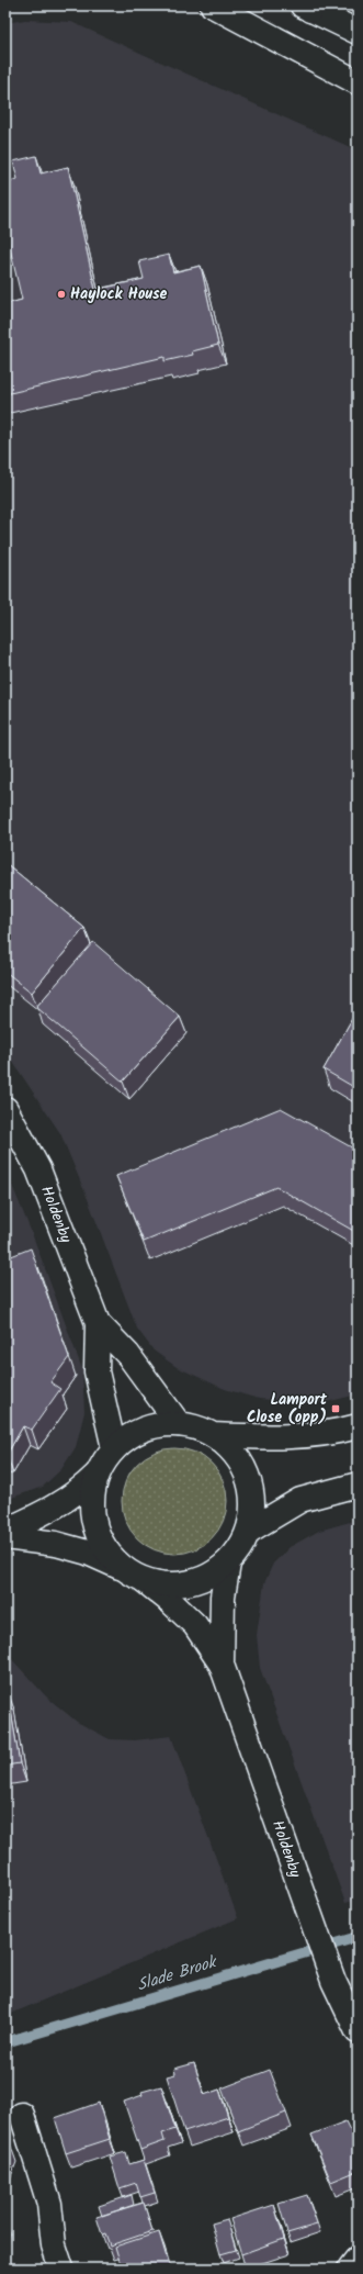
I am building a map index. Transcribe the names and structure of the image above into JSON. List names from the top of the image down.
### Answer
{
  "streets": {
    "street": ["Holdenby"]
  },
  "water": ["Slade Brook"],
  "places": {
    "other": ["Haylock House"],
    "transit": ["Lamport Close (opp)"]
  }
}
